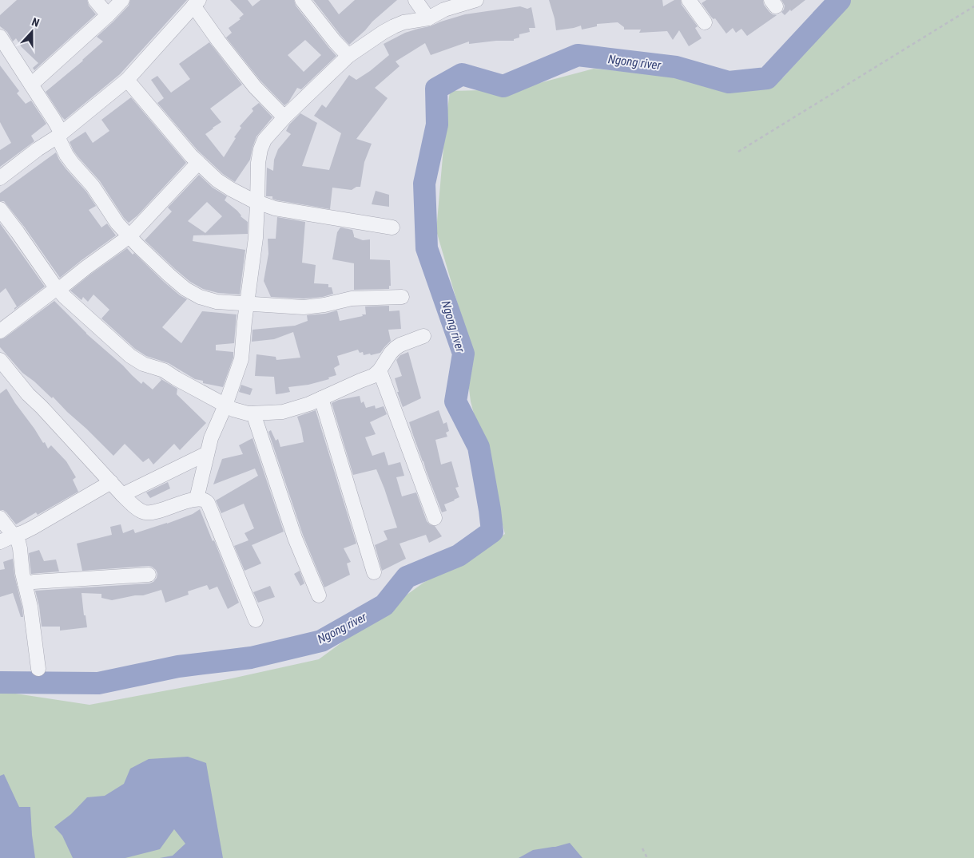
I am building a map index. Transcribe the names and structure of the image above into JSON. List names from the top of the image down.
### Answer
{
  "water": ["Ngong river"],
  "north": "top"
}
